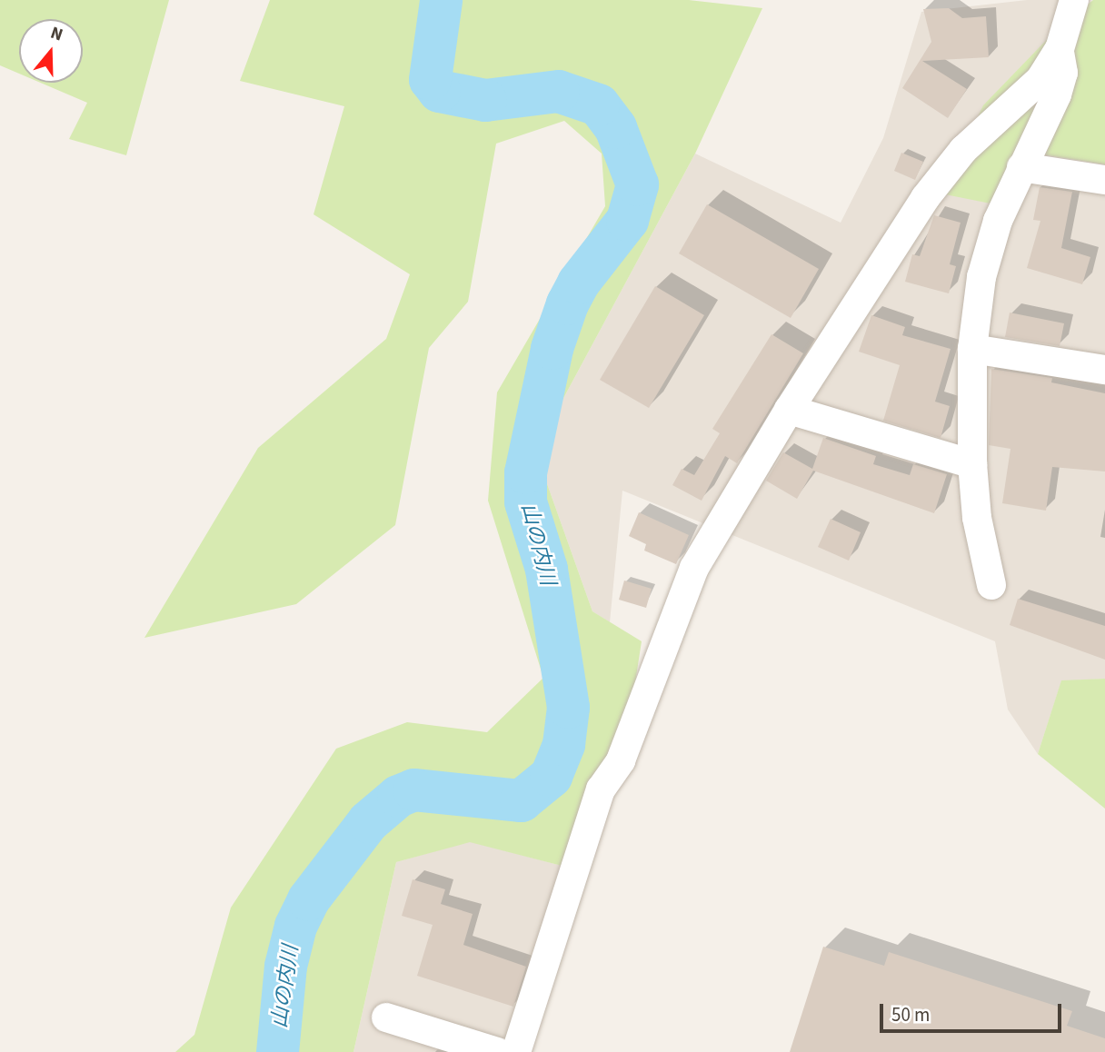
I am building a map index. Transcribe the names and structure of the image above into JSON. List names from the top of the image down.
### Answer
{
  "water": ["山の内川"],
  "scale_bar": "50 m",
  "north": "top"
}
